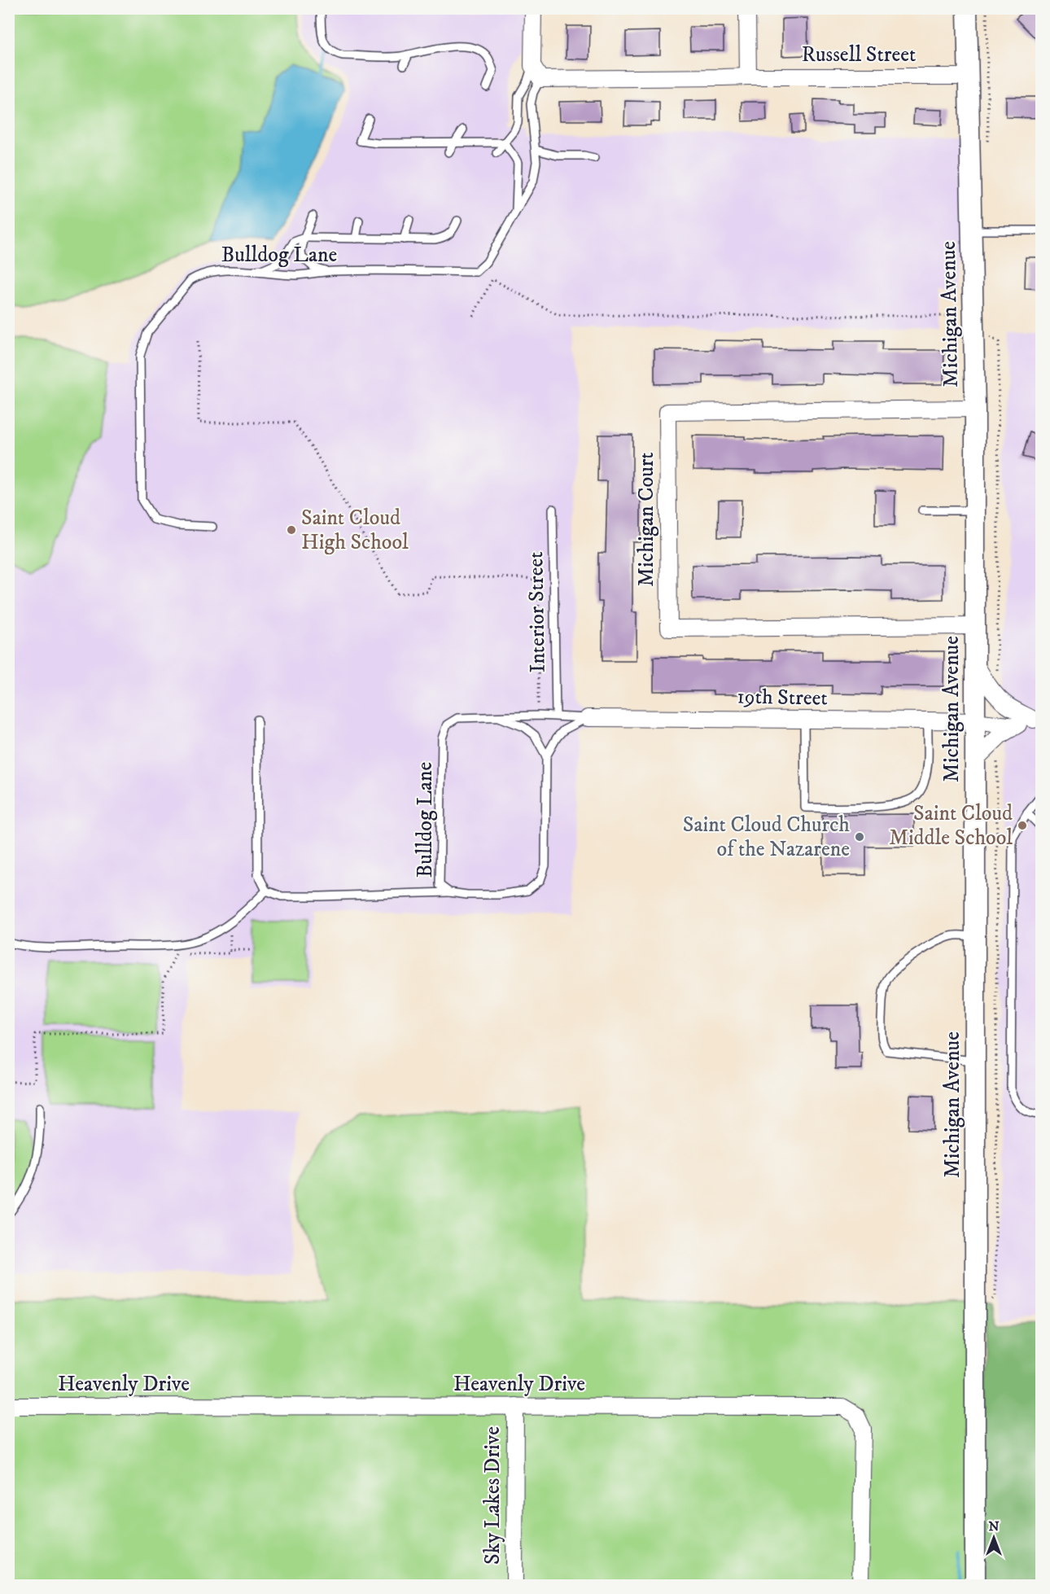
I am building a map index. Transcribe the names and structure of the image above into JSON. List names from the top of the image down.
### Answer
{
  "streets": {
    "street": [
      "Russell Street",
      "Michigan Avenue",
      "Michigan Court",
      "19th Street",
      "Heavenly Drive",
      "Sky Lakes Drive"
    ],
    "lane": ["Bulldog Lane", "Interior Street"]
  },
  "crossings": [
    ["Russell Street", "Bulldog Lane"],
    ["Russell Street", "Michigan Avenue"],
    ["Bulldog Lane", "Interior Street"],
    ["Bulldog Lane", "19th Street"],
    ["Michigan Avenue", "Michigan Court"],
    ["Michigan Avenue", "19th Street"],
    ["Heavenly Drive", "Sky Lakes Drive"]
  ],
  "places": ["Saint Cloud High School", "Saint Cloud Middle School", "Saint Cloud Church of the Nazarene"],
  "north": "top"
}
